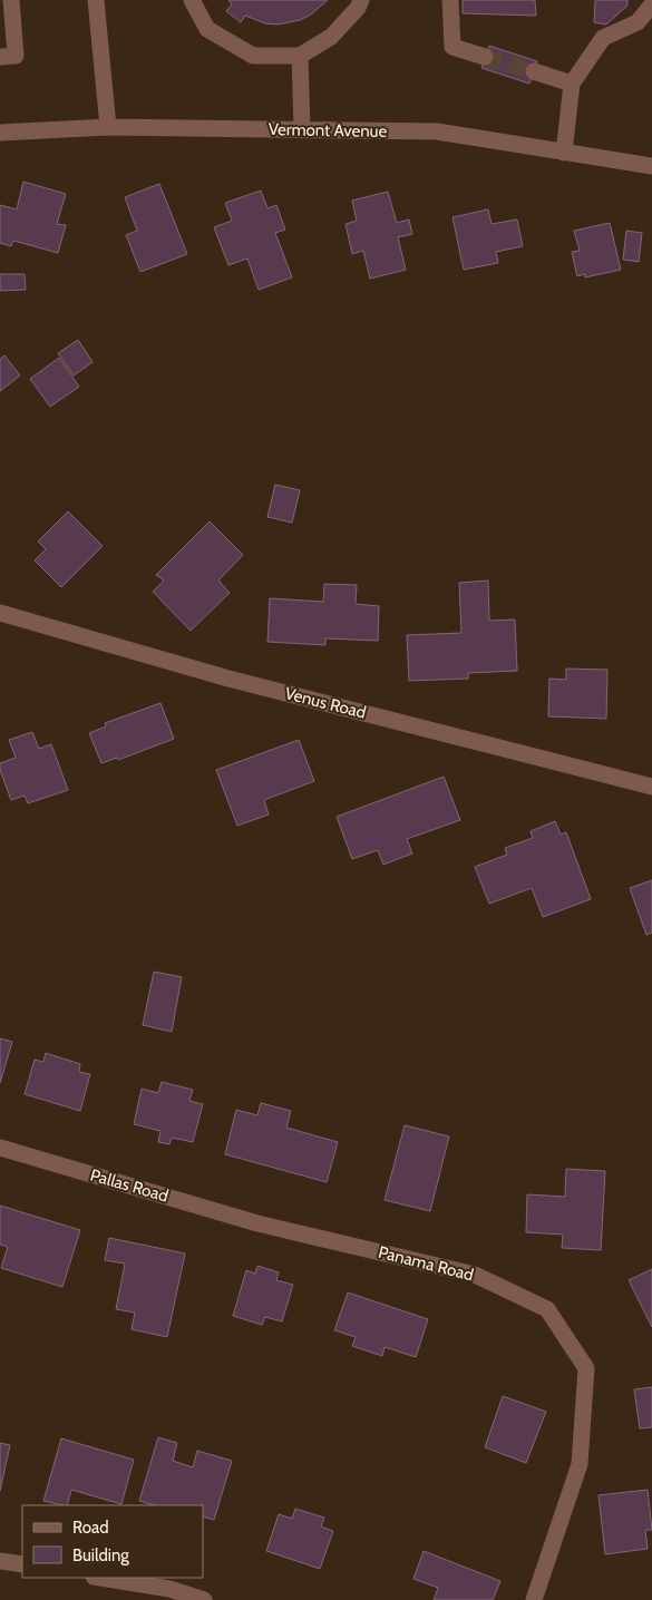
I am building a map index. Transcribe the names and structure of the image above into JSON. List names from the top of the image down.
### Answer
{
  "streets": {
    "street": [
      "Vermont Avenue",
      "Venus Road",
      "Pallas Road",
      "Panama Road"
    ]
  },
  "crossings": [
    ["Pallas Road", "Panama Road"]
  ],
  "legend": ["Road", "Building"]
}
